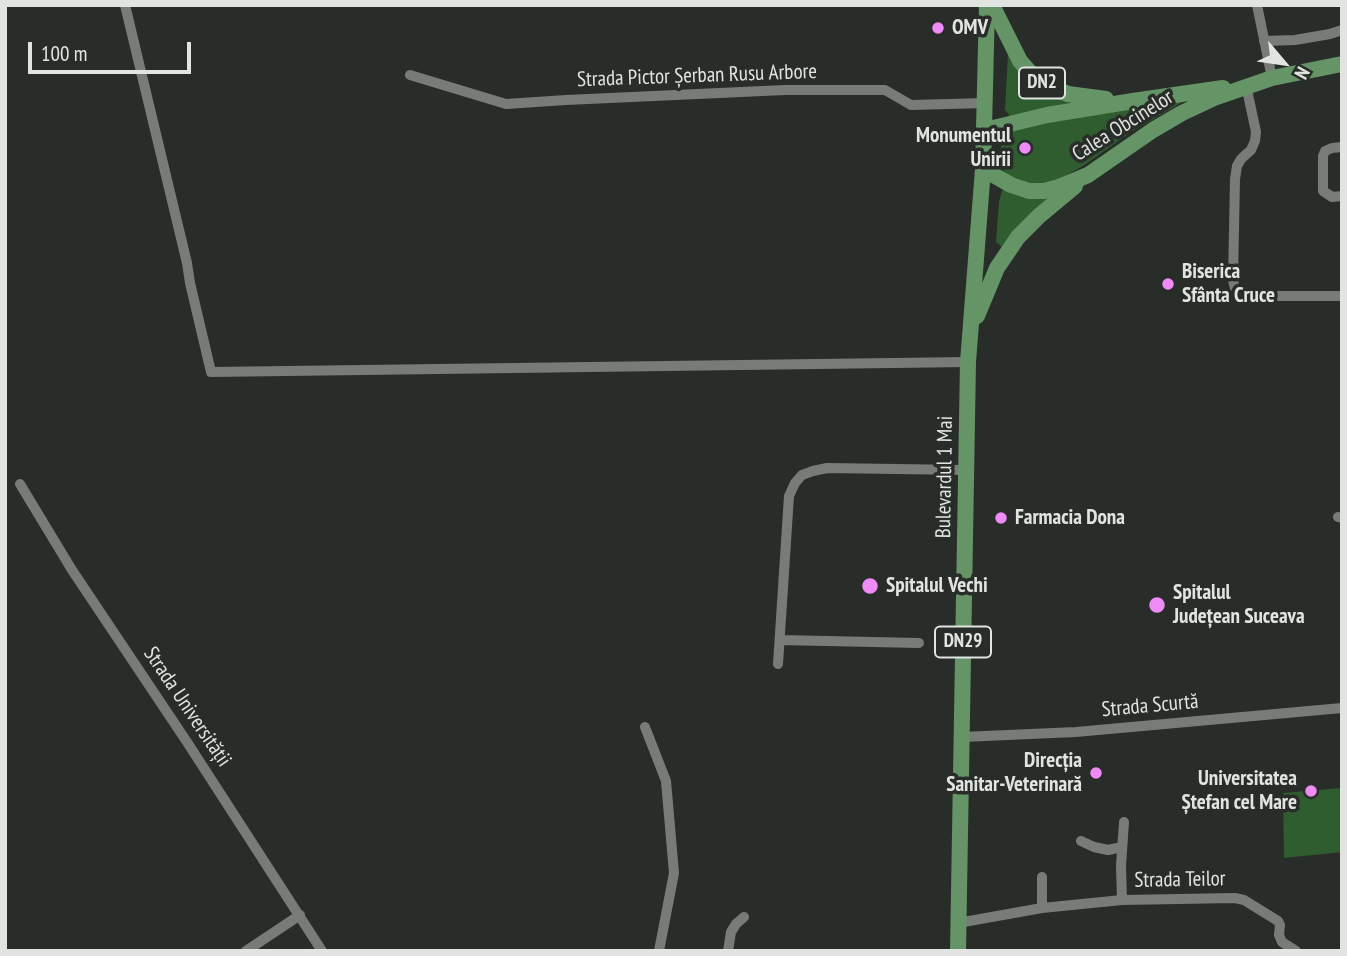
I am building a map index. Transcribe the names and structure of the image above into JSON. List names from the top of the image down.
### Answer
{
  "streets": {
    "main road": [
      "DN2",
      "Calea Obcinelor",
      "Bulevardul 1 Mai",
      "DN29"
    ],
    "street": [
      "Strada Pictor Șerban Rusu Arbore",
      "Strada Scurtă",
      "Strada Universității",
      "Strada Teilor"
    ]
  },
  "crossings": [
    ["Strada Pictor Șerban Rusu Arbore", "Bulevardul 1 Mai"],
    ["DN2", "Calea Obcinelor"],
    ["DN2", "Bulevardul 1 Mai"],
    ["Calea Obcinelor", "Bulevardul 1 Mai"],
    ["Calea Obcinelor", "DN29"],
    ["Bulevardul 1 Mai", "DN29"],
    ["Bulevardul 1 Mai", "Strada Scurtă"],
    ["Bulevardul 1 Mai", "Strada Teilor"]
  ],
  "places": [
    "OMV",
    "Monumentul Unirii",
    "Biserica Sfânta Cruce",
    "Farmacia Dona",
    "Spitalul Vechi",
    "Spitalul Județean Suceava",
    "Direcția Sanitar-Veterinară",
    "Universitatea Ștefan cel Mare"
  ],
  "scale_bar": "100 m",
  "north": "bottom right"
}
